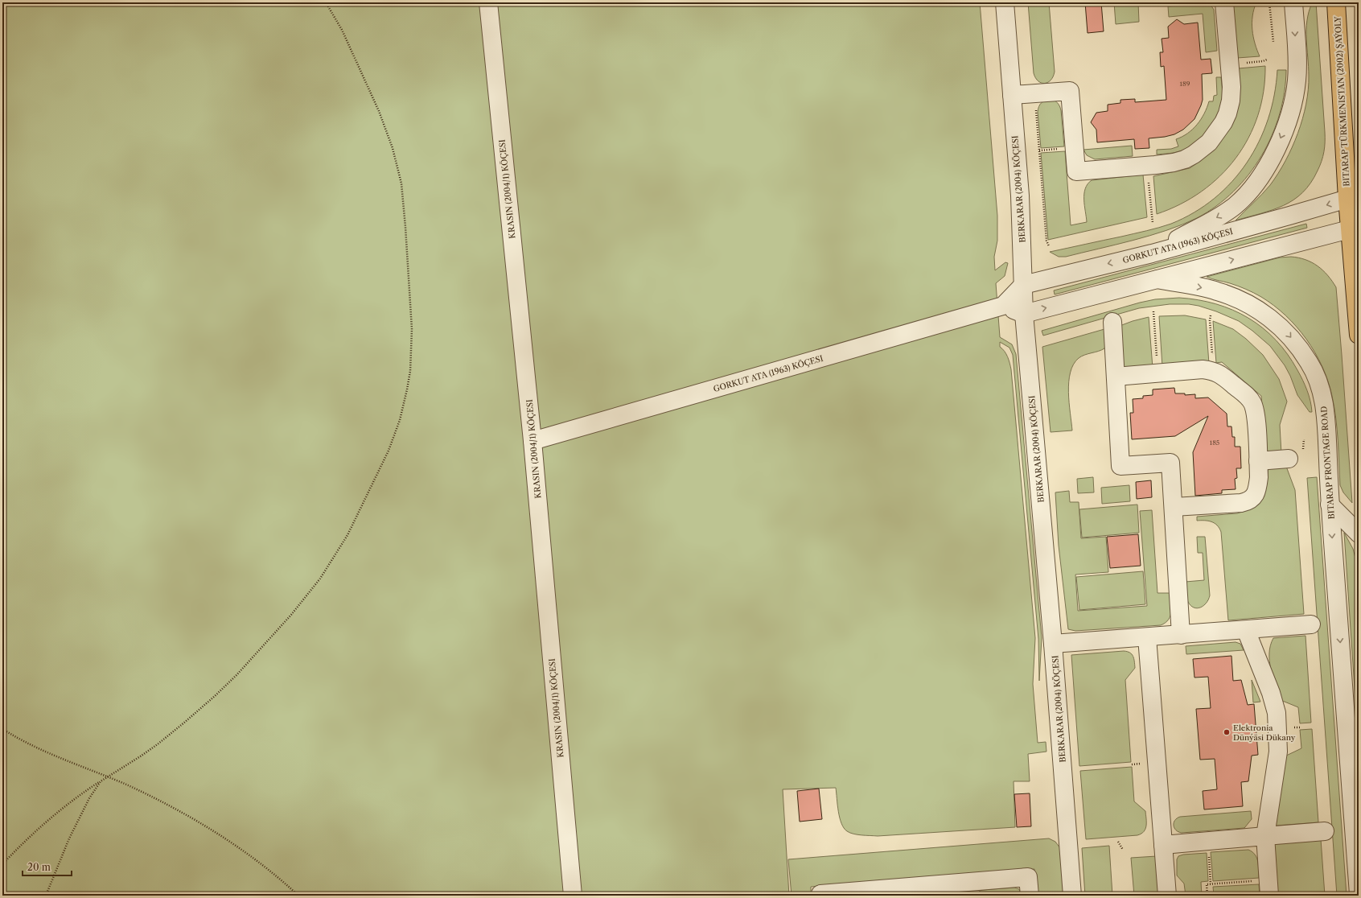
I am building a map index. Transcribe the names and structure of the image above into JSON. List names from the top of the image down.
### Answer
{
  "streets": {
    "main road": ["BITARAP TÜRKMENISTAN (2002) ŞAÝOLY"],
    "street": [
      "KRASIN (2004/1) KÖÇESI",
      "BERKARAR (2004) KÖÇESI",
      "GORKUT ATA (1963) KÖÇESI",
      "BITARAP FRONTAGE ROAD"
    ]
  },
  "crossings": [
    ["BITARAP TÜRKMENISTAN (2002) ŞAÝOLY", "GORKUT ATA (1963) KÖÇESI"],
    ["KRASIN (2004/1) KÖÇESI", "GORKUT ATA (1963) KÖÇESI"],
    ["BERKARAR (2004) KÖÇESI", "GORKUT ATA (1963) KÖÇESI"]
  ],
  "places": ["Elektronia Dünýäsi Dükany"],
  "house_numbers": ["189", "185"],
  "scale_bar": "20 m"
}
